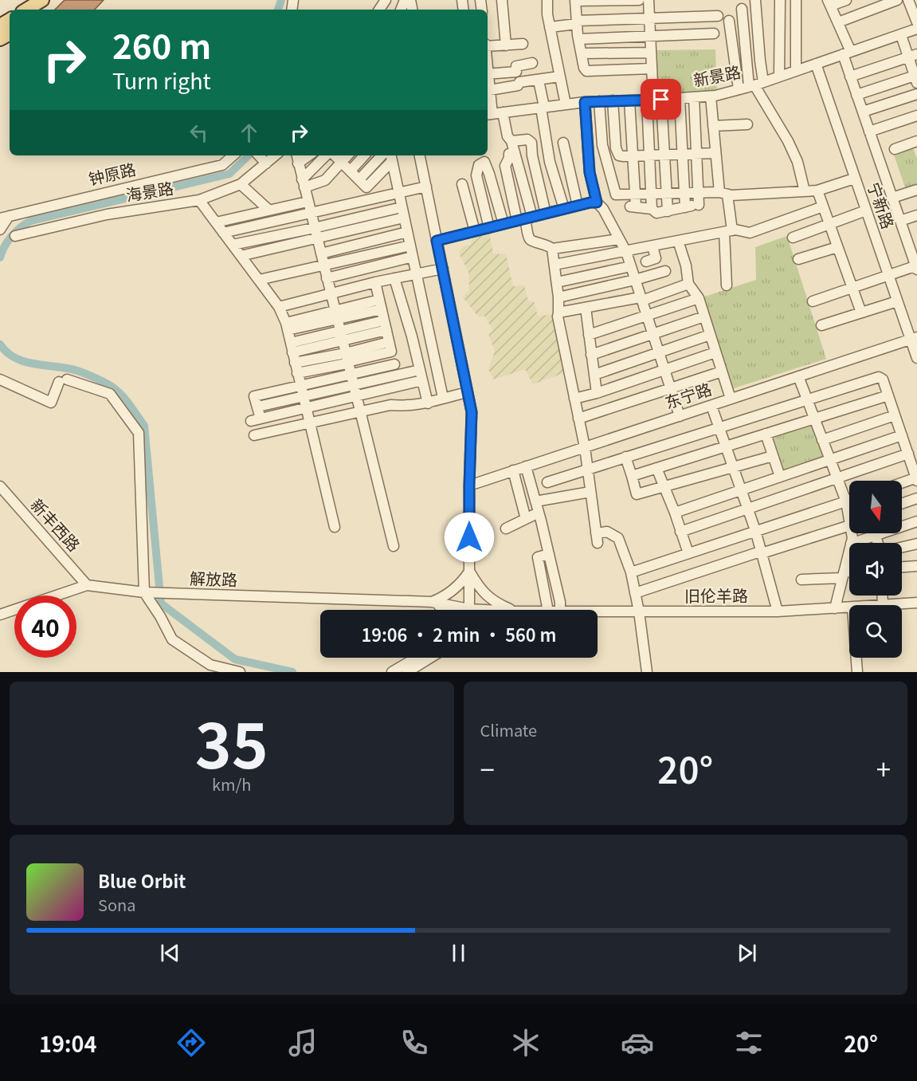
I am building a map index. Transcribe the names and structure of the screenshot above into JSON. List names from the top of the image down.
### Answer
{
  "streets": {
    "street": [
      "新景路",
      "钟原路",
      "海景路",
      "宁新路",
      "东宁路",
      "新丰西路",
      "解放路",
      "旧伦羊路"
    ]
  },
  "crossings": [
    ["新景路", "宁新路"],
    ["宁新路", "东宁路"],
    ["新丰西路", "解放路"]
  ],
  "north": "bottom",
  "page": {
    "turn": ["260 m", "Turn right"],
    "limit": "40",
    "trip": "19:06 · 2 min · 560 m",
    "tile": [
      ["35", "km/h"],
      "Climate"
    ],
    "heat": ["−", "20°", "+"],
    "song": ["Blue Orbit", "Sona"],
    "tabs": ["19:04", "20°"]
  }
}
